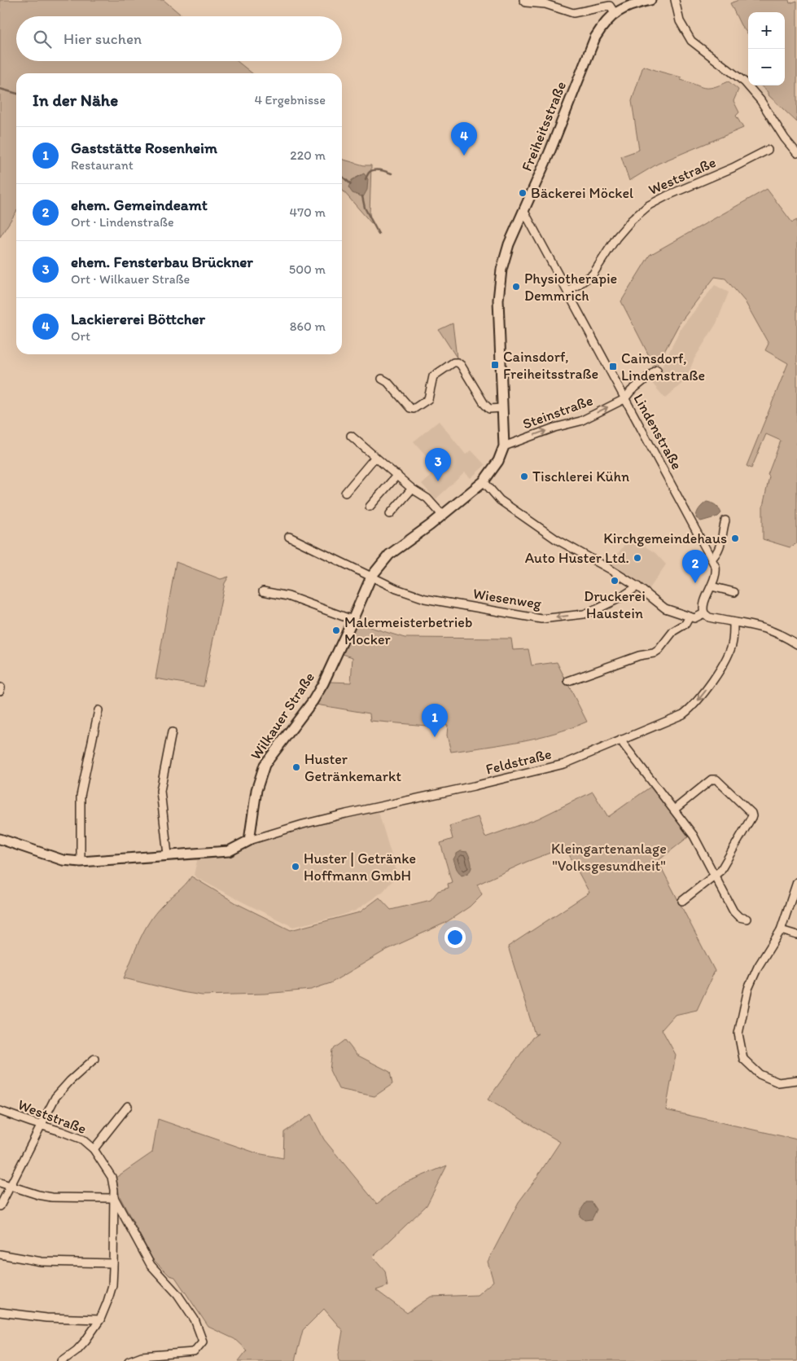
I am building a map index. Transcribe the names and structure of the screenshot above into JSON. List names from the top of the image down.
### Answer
{
  "streets": {
    "street": [
      "Freiheitsstraße",
      "Weststraße",
      "Steinstraße",
      "Lindenstraße",
      "Wiesenweg",
      "Wilkauer Straße",
      "Feldstraße"
    ]
  },
  "crossings": [
    ["Freiheitsstraße", "Steinstraße"],
    ["Freiheitsstraße", "Lindenstraße"],
    ["Freiheitsstraße", "Wilkauer Straße"],
    ["Weststraße", "Lindenstraße"],
    ["Steinstraße", "Lindenstraße"],
    ["Wiesenweg", "Wilkauer Straße"],
    ["Wilkauer Straße", "Feldstraße"]
  ],
  "one_way": ["Steinstraße", "Wiesenweg"],
  "parks": ["Kleingartenanlage \"Volksgesundheit\""],
  "places": {
    "other": [
      "Bäckerei Möckel",
      "Physiotherapie Demmrich",
      "Tischlerei Kühn",
      "Kirchgemeindehaus",
      "Auto Huster Ltd.",
      "Druckerei Haustein",
      "Malermeisterbetrieb Mocker",
      "Huster Getränkemarkt",
      "Huster | Getränke Hoffmann GmbH"
    ],
    "transit": ["Cainsdorf, Freiheitsstraße", "Cainsdorf, Lindenstraße"]
  },
  "page": {
    "map_buttons": ["+", "−"],
    "search": "Hier suchen",
    "heading": ["In der Nähe", "4 Ergebnisse"],
    "pins": [
      "4",
      "3",
      "2",
      "1"
    ],
    "list": [
      {
        "mark": "1",
        "name": "Gaststätte Rosenheim",
        "note": "Restaurant",
        "value": "220 m"
      },
      {
        "mark": "2",
        "name": "ehem. Gemeindeamt",
        "note": "Ort · Lindenstraße",
        "value": "470 m"
      },
      {
        "mark": "3",
        "name": "ehem. Fensterbau Brückner",
        "note": "Ort · Wilkauer Straße",
        "value": "500 m"
      },
      {
        "mark": "4",
        "name": "Lackiererei Böttcher",
        "note": "Ort",
        "value": "860 m"
      }
    ]
  }
}
